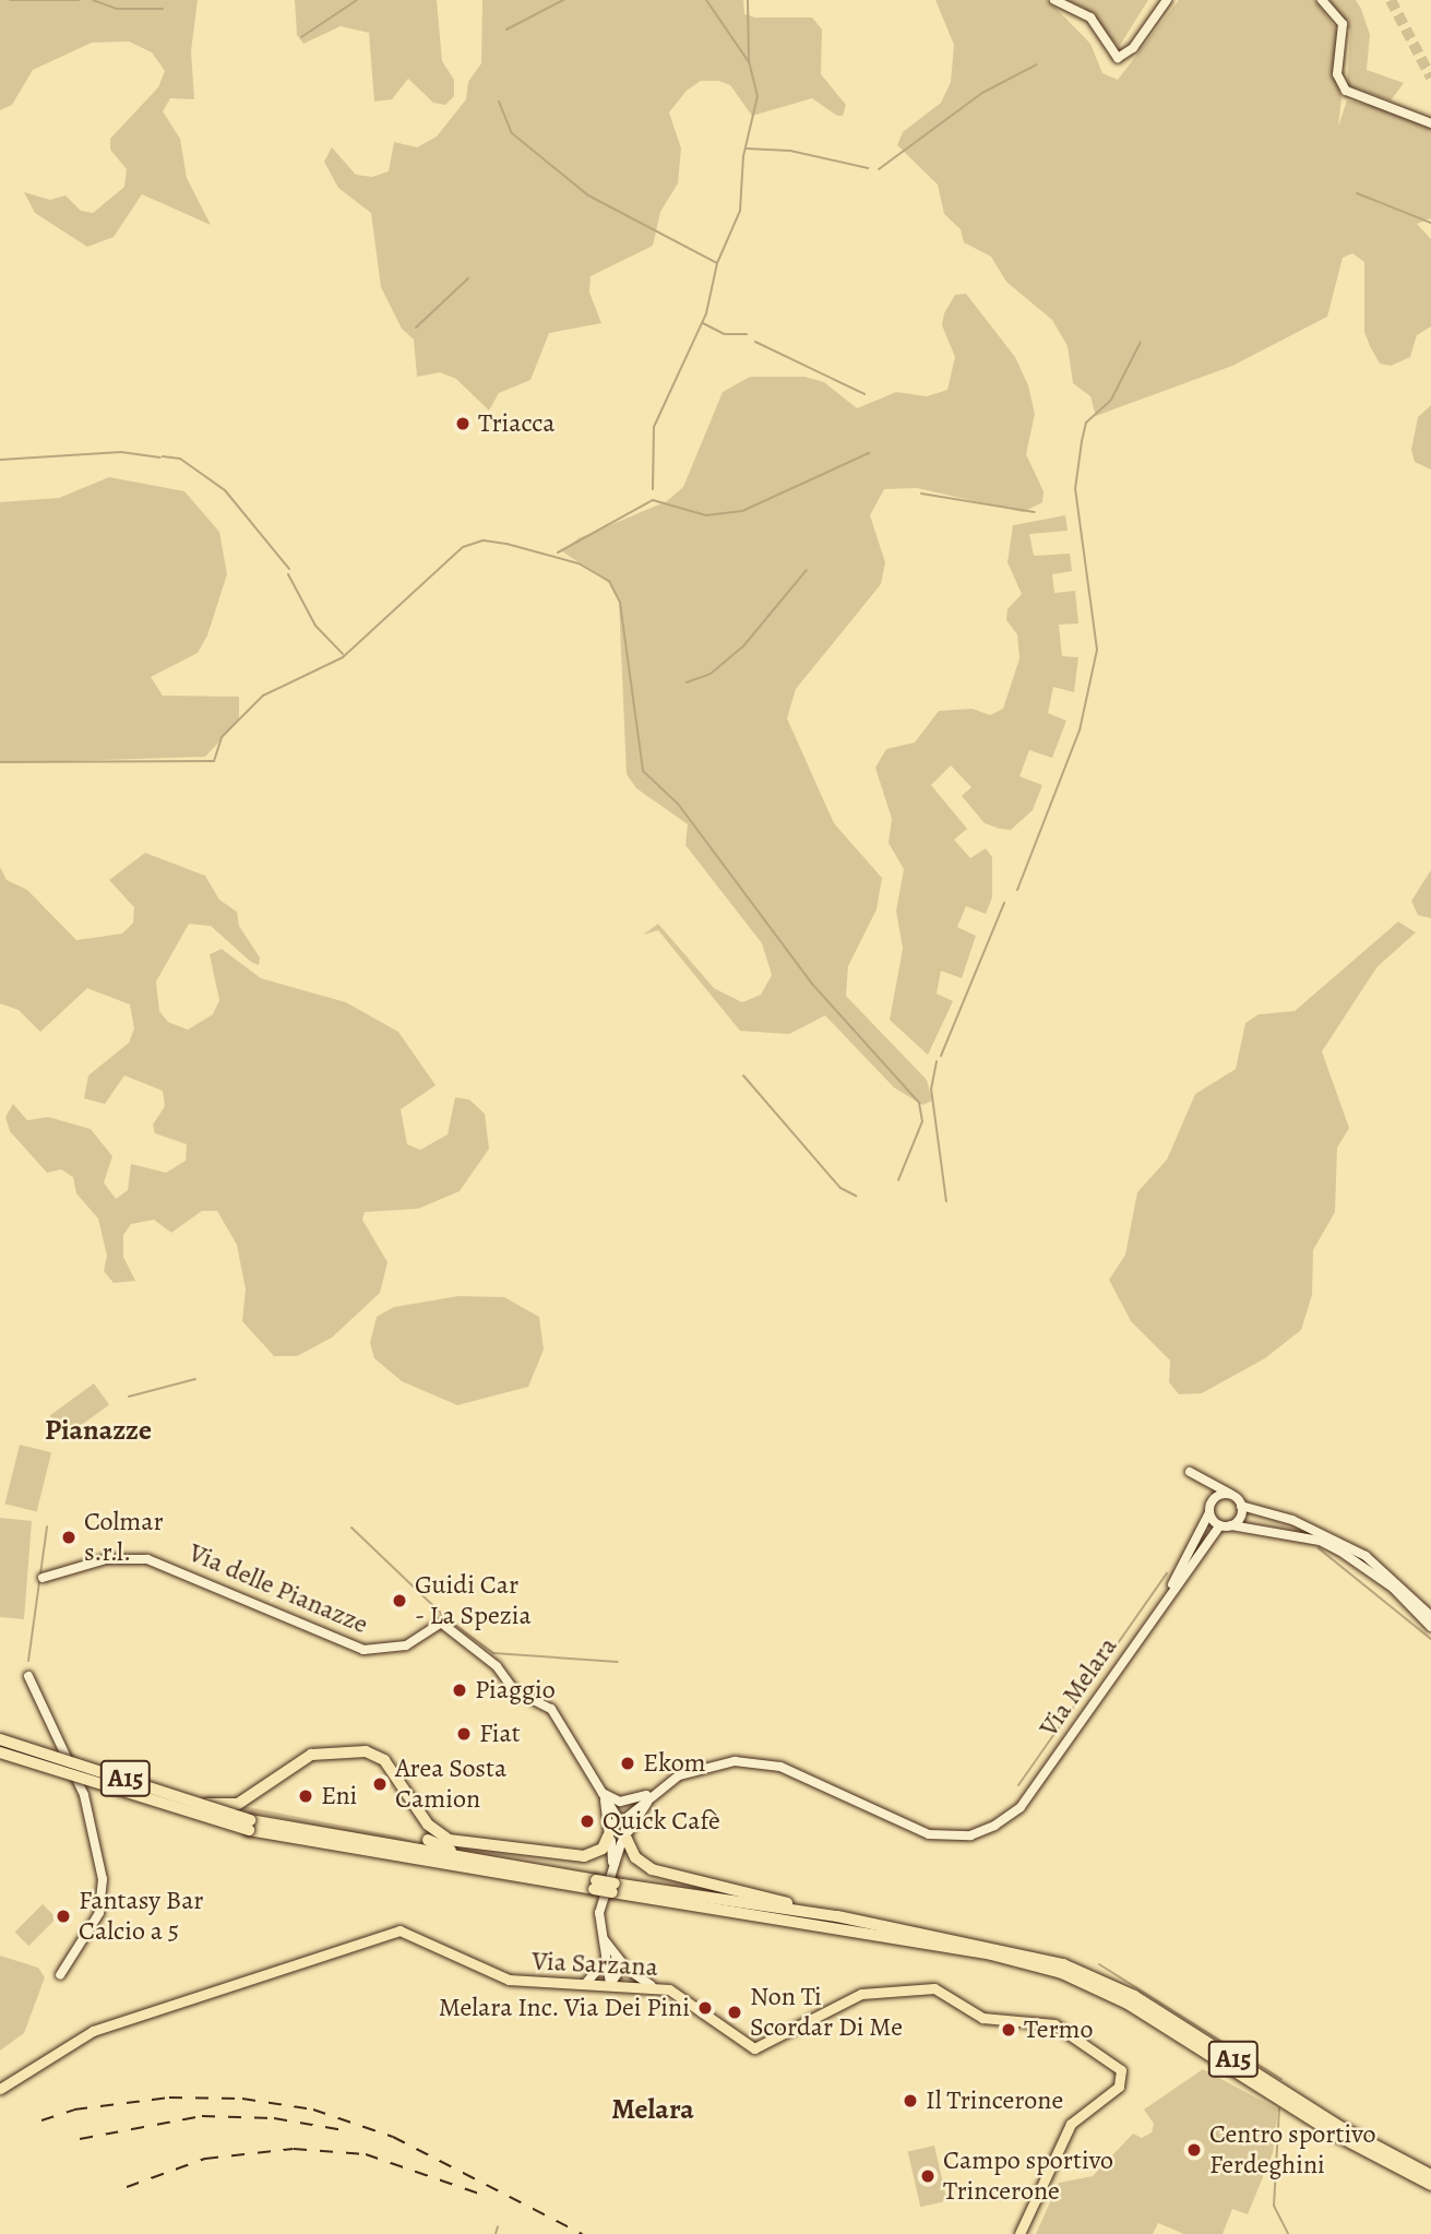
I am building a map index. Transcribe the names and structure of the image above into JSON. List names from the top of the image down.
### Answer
{
  "streets": {
    "highway": ["A15"],
    "main road": ["Via Sarzana"],
    "street": ["Via delle Pianazze", "Via Melara"]
  },
  "crossings": [
    ["Via delle Pianazze", "Via Sarzana"]
  ],
  "districts": ["Pianazze", "Melara"],
  "places": [
    "Triacca",
    "Colmar s.r.l.",
    "Guidi Car - La Spezia",
    "Piaggio",
    "Fiat",
    "Ekom",
    "Area Sosta Camion",
    "Eni",
    "Quick Cafè",
    "Fantasy Bar Calcio a 5",
    "Melara Inc. Via Dei Pini",
    "Non Ti Scordar Di Me",
    "Termo",
    "Il Trincerone",
    "Centro sportivo Ferdeghini",
    "Campo sportivo Trincerone"
  ]
}
